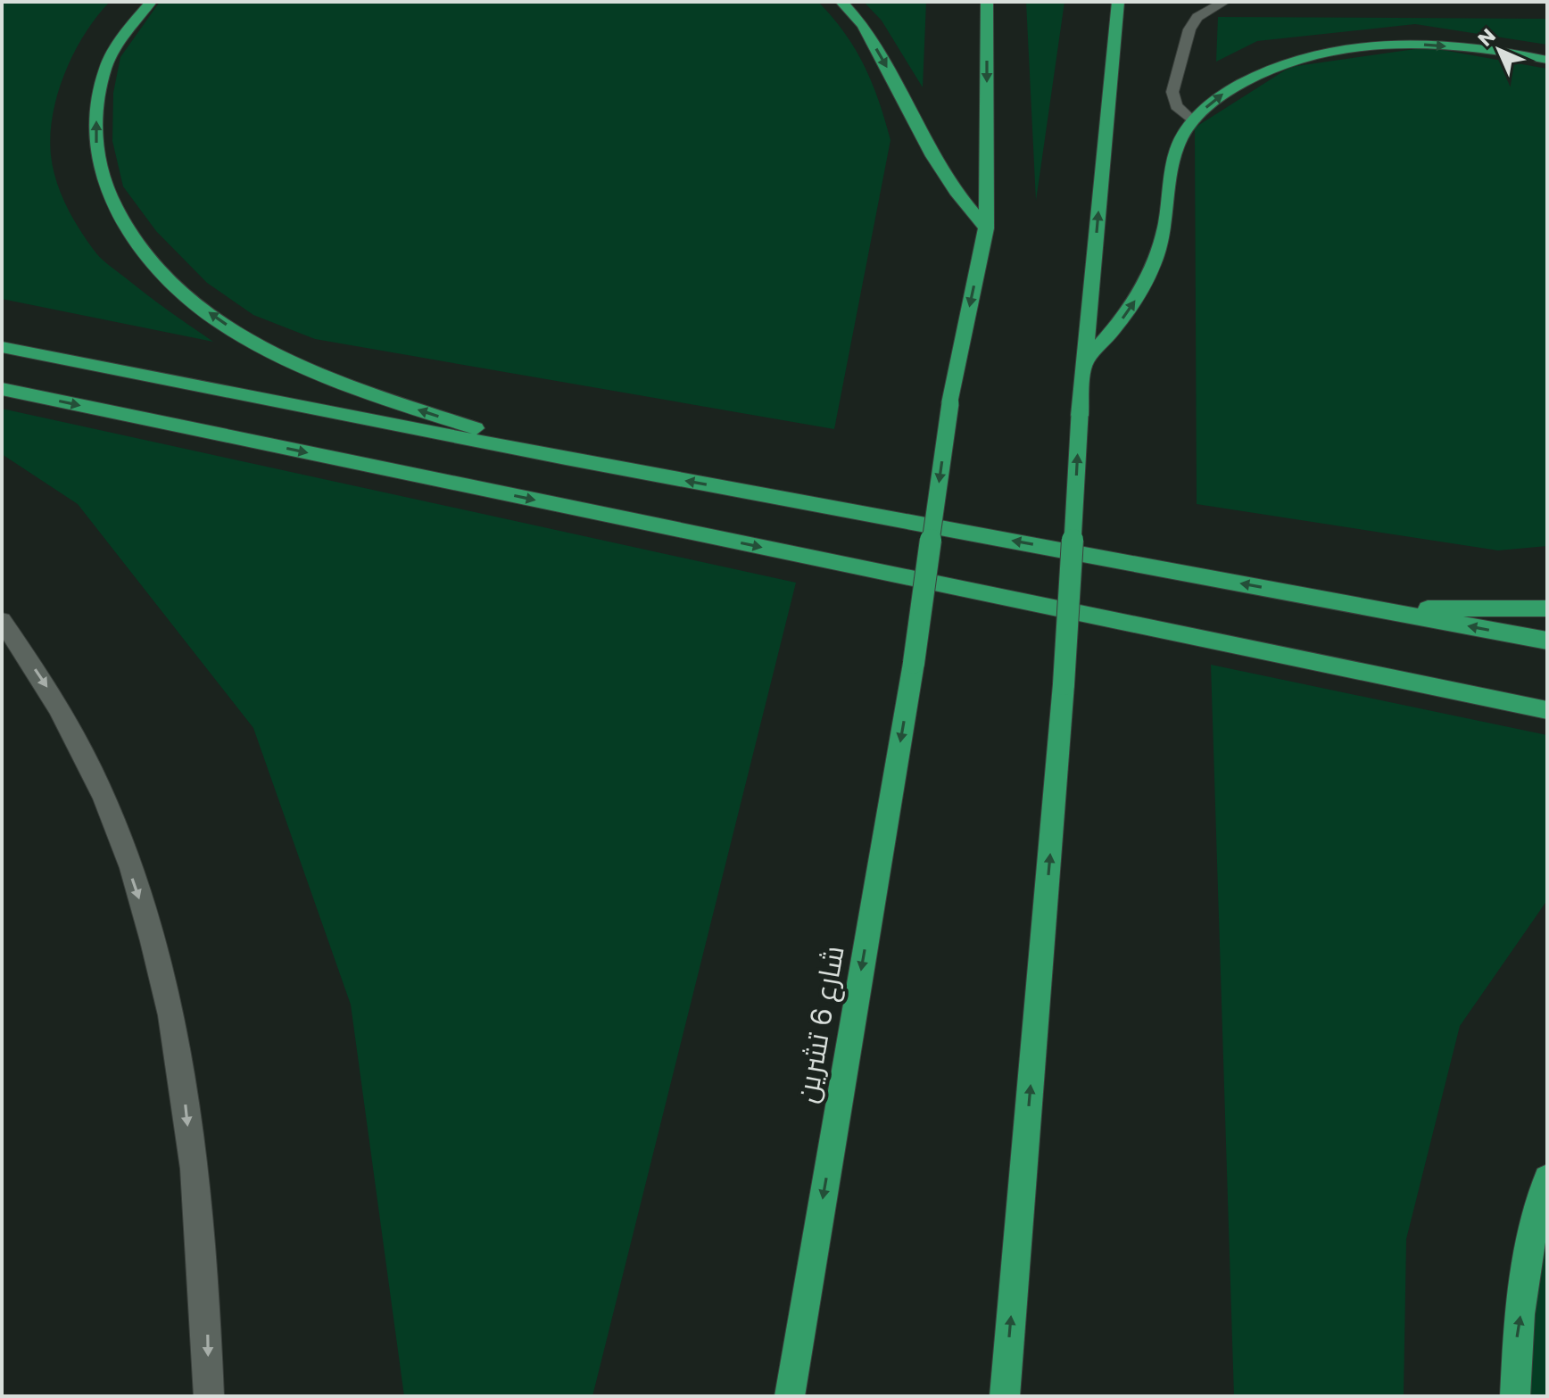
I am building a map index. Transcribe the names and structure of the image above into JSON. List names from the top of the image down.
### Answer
{
  "streets": {
    "highway": ["شارع 6 تشرين"]
  },
  "north": "top left"
}
